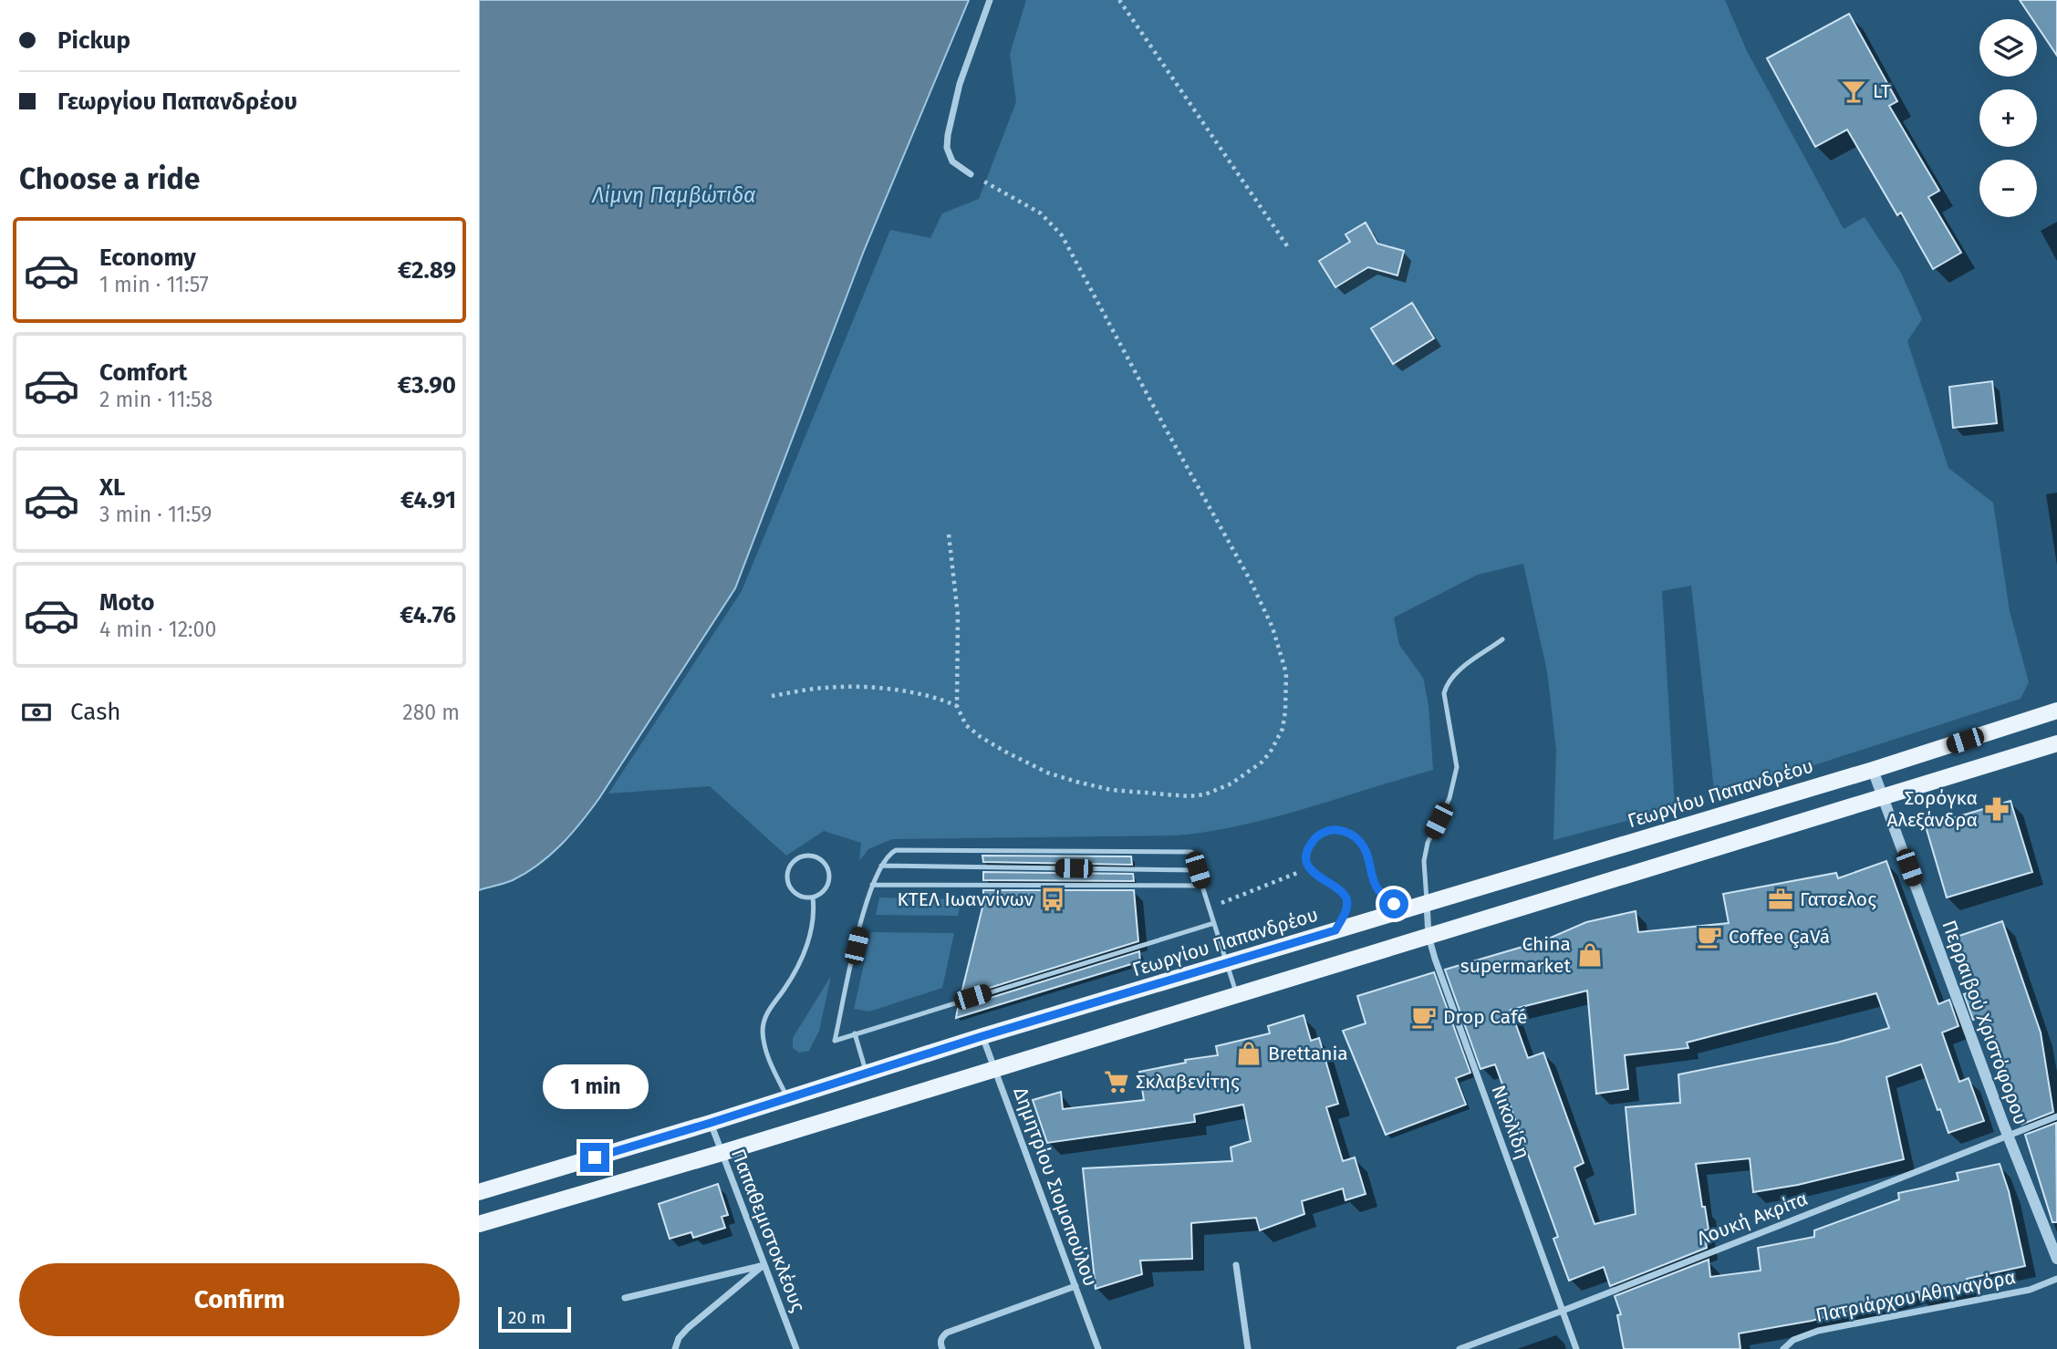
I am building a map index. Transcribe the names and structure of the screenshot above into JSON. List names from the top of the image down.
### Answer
{
  "streets": {
    "main road": ["Γεωργίου Παπανδρέου"],
    "street": [
      "Περραιβού Χριστόφορου",
      "Νικολίδη",
      "Δημητρίου Σιομοπούλου",
      "Λουκή Ακρίτα",
      "Παπαθεμιστοκλέους",
      "Πατριάρχου Αθηναγόρα"
    ]
  },
  "crossings": [
    ["Γεωργίου Παπανδρέου", "Περραιβού Χριστόφορου"],
    ["Γεωργίου Παπανδρέου", "Νικολίδη"],
    ["Γεωργίου Παπανδρέου", "Δημητρίου Σιομοπούλου"],
    ["Γεωργίου Παπανδρέου", "Παπαθεμιστοκλέους"],
    ["Περραιβού Χριστόφορου", "Λουκή Ακρίτα"],
    ["Νικολίδη", "Λουκή Ακρίτα"]
  ],
  "water": ["Λίμνη Παμβώτιδα"],
  "places": {
    "bar": ["LT"],
    "pharmacy": ["Σορόγκα Αλεξάνδρα"],
    "bus stop": ["ΚΤΕΛ Ιωαννίνων"],
    "office": ["Γατσελος"],
    "cafe": ["Coffee ÇaVá", "Drop Café"],
    "shop": ["China supermarket", "Brettania"],
    "supermarket": ["Σκλαβενίτης"]
  },
  "scale_bar": "20 m",
  "page": {
    "banner": ["Pickup", "Γεωργίου Παπανδρέου"],
    "map_buttons": ["+", "−"],
    "heading": "Choose a ride",
    "list": [
      {
        "name": "Economy",
        "note": "1 min · 11:57",
        "value": "€2.89"
      },
      {
        "name": "Comfort",
        "note": "2 min · 11:58",
        "value": "€3.90"
      },
      {
        "name": "XL",
        "note": "3 min · 11:59",
        "value": "€4.91"
      },
      {
        "name": "Moto",
        "note": "4 min · 12:00",
        "value": "€4.76"
      }
    ],
    "pay": ["Cash", "280 m"],
    "bubble": "1 min",
    "buttons": "Confirm",
    "scale": "20 m"
  }
}
